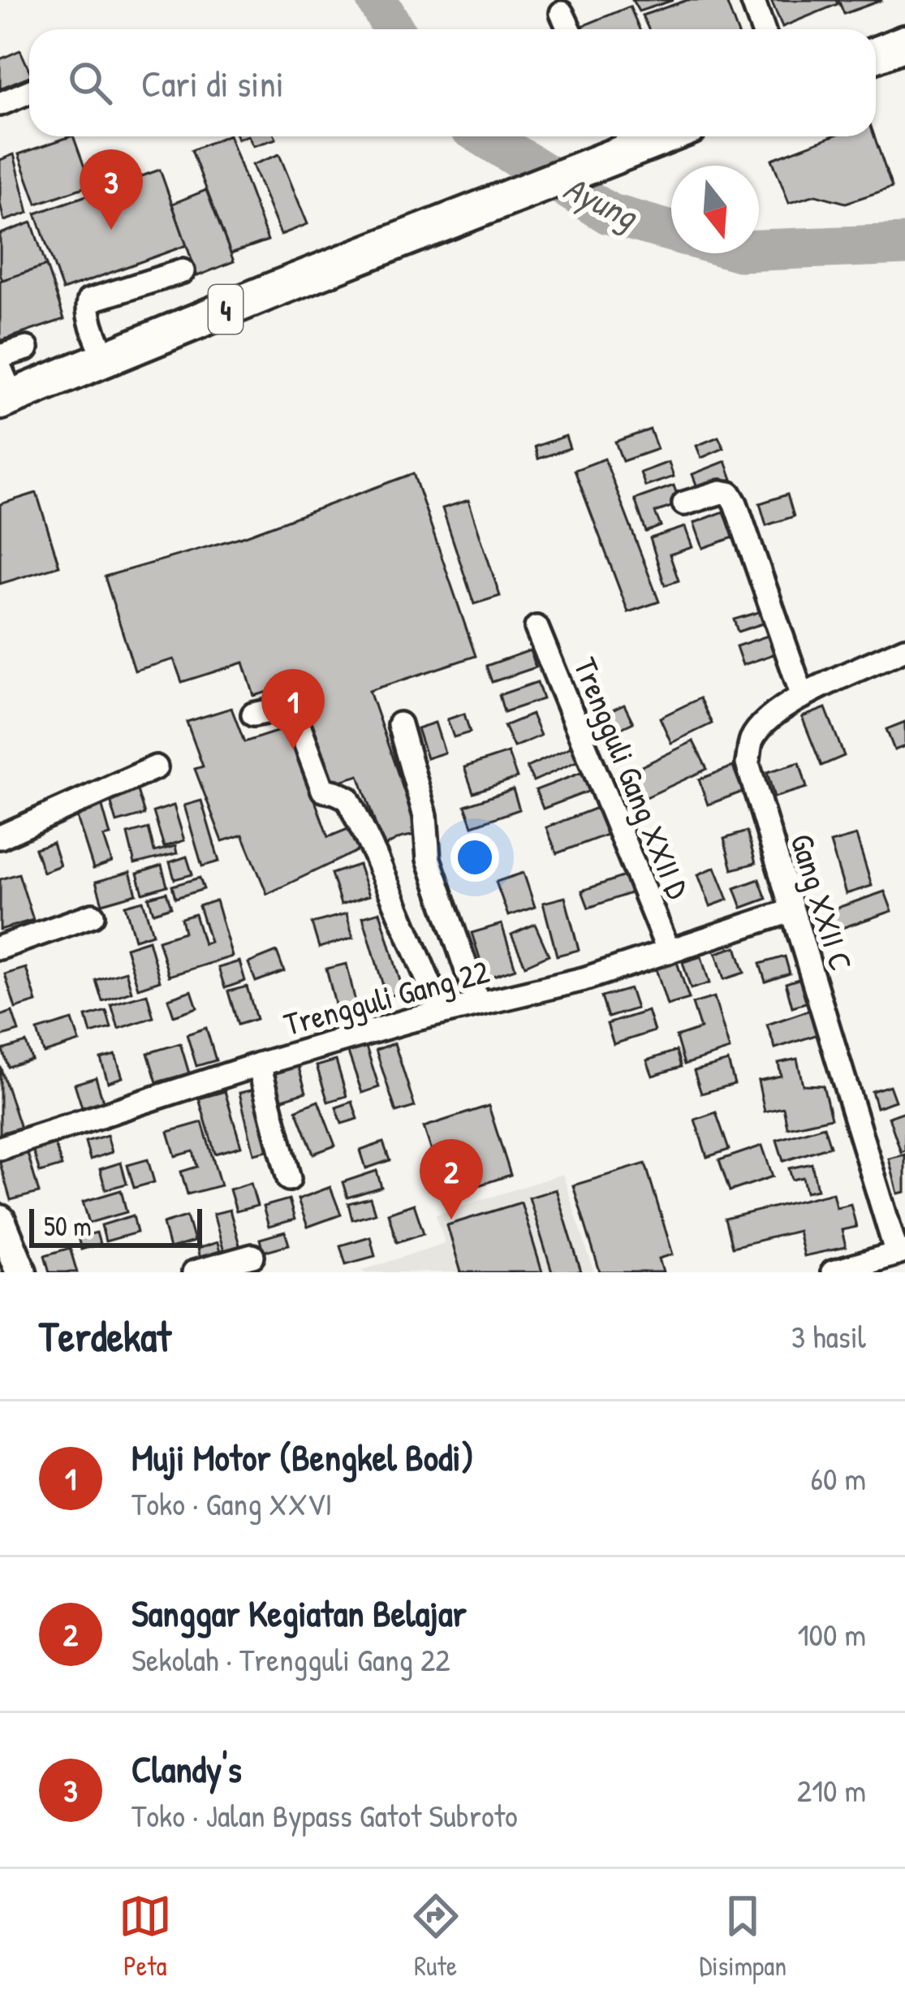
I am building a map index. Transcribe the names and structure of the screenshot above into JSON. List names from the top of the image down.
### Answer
{
  "streets": {
    "highway": ["4"],
    "street": ["Trengguli Gang XXII D", "Gang XXII C", "Trengguli Gang 22"]
  },
  "crossings": [
    ["Trengguli Gang XXII D", "Trengguli Gang 22"],
    ["Gang XXII C", "Trengguli Gang 22"]
  ],
  "water": ["Ayung"],
  "scale_bar": "50 m",
  "north": "bottom",
  "page": {
    "search": "Cari di sini",
    "pins": ["3", "1", "2"],
    "scale": "50 m",
    "heading": ["Terdekat", "3 hasil"],
    "list": [
      {
        "mark": "1",
        "name": "Muji Motor (Bengkel Bodi)",
        "note": "Toko · Gang XXVI",
        "value": "60 m"
      },
      {
        "mark": "2",
        "name": "Sanggar Kegiatan Belajar",
        "note": "Sekolah · Trengguli Gang 22",
        "value": "100 m"
      },
      {
        "mark": "3",
        "name": "Clandy's",
        "note": "Toko · Jalan Bypass Gatot Subroto",
        "value": "210 m"
      }
    ],
    "nav": ["Peta", "Rute", "Disimpan"]
  }
}
